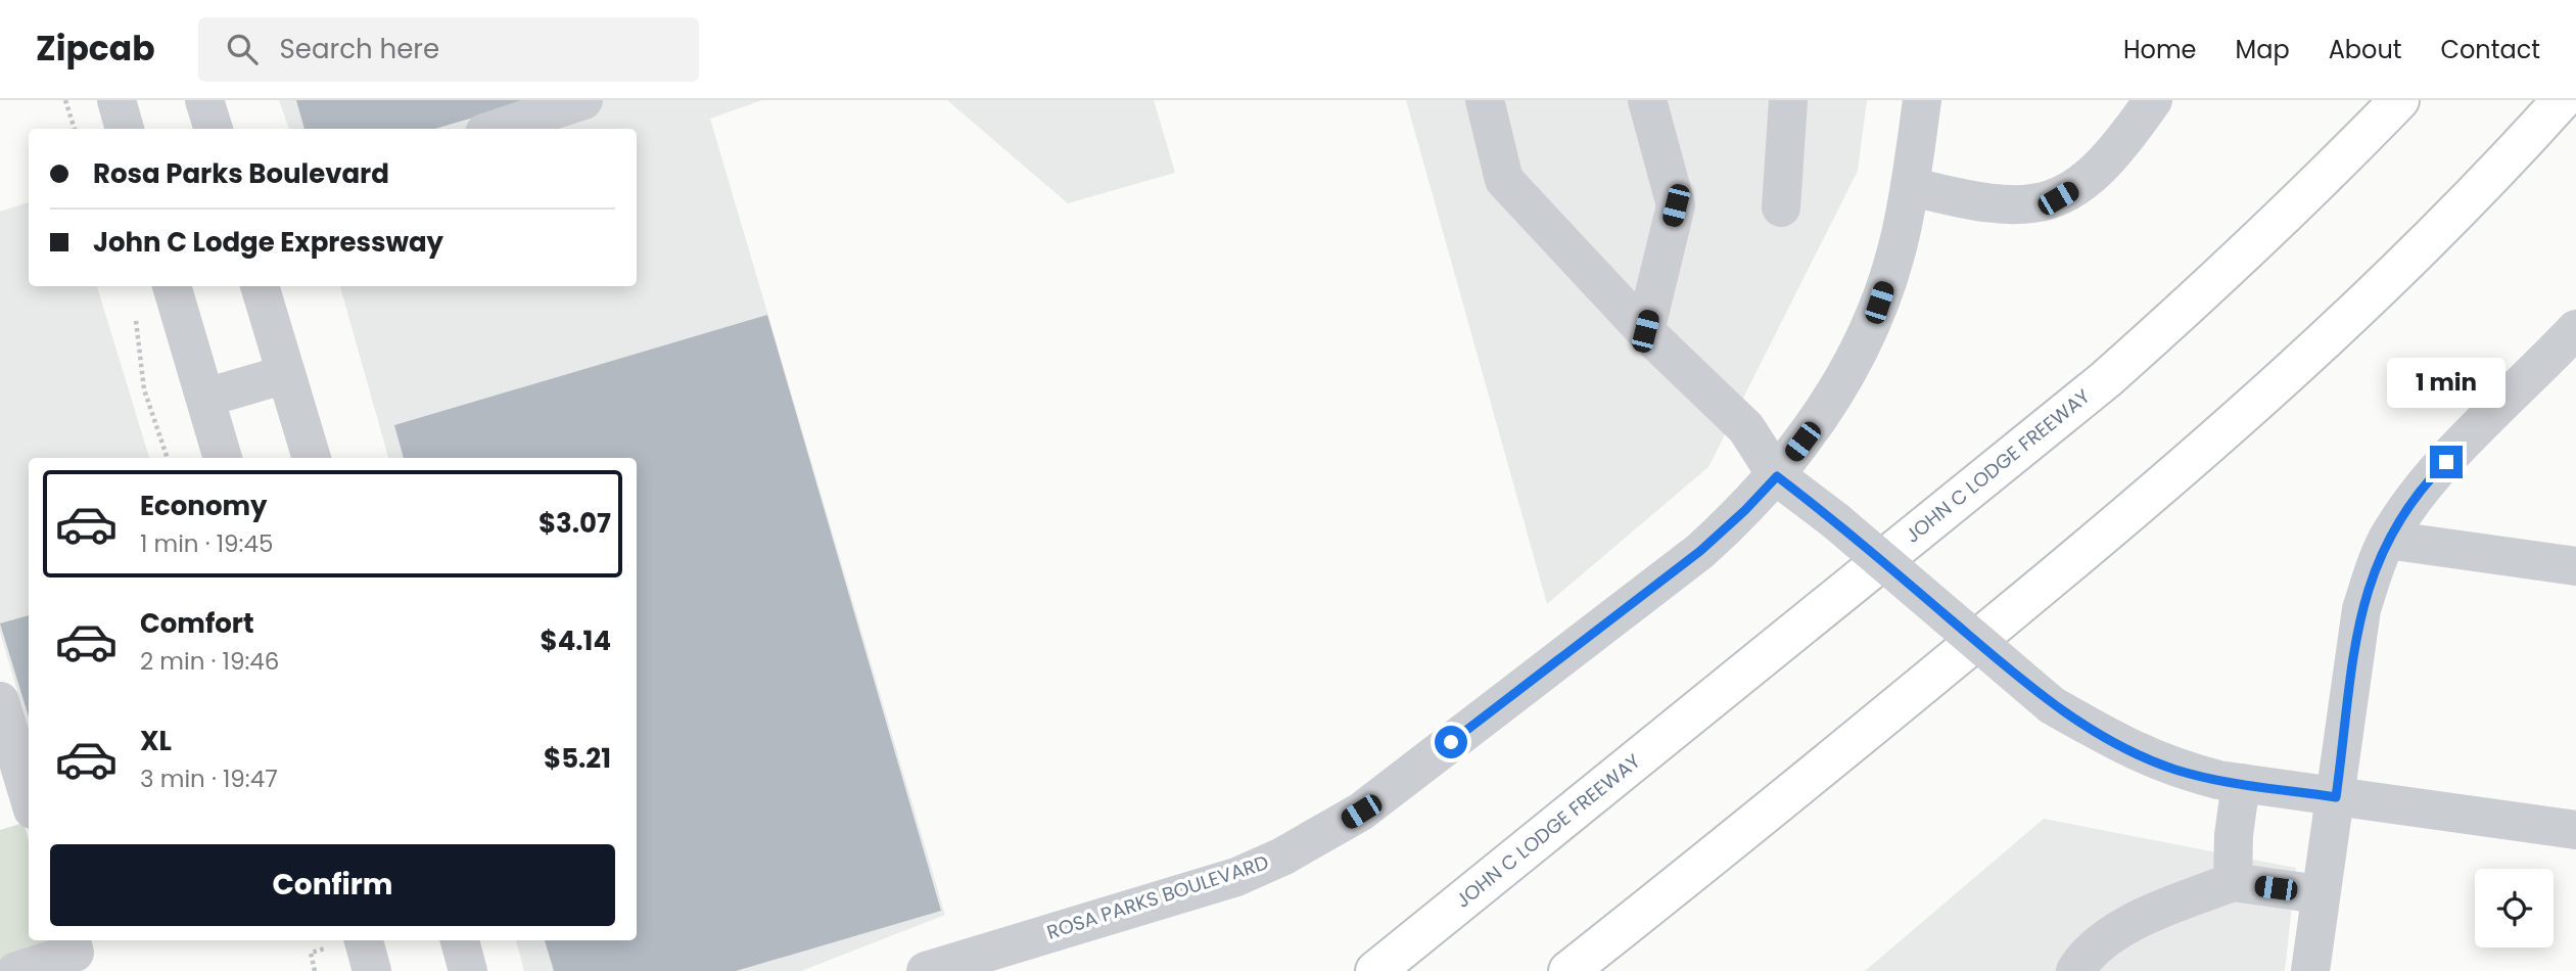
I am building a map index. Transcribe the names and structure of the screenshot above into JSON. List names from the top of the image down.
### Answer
{
  "streets": {
    "highway": ["JOHN C LODGE FREEWAY"],
    "street": ["ROSA PARKS BOULEVARD"]
  },
  "page": {
    "header": "Zipcab",
    "search": "Search here",
    "nav": [
      "Home",
      "Map",
      "About",
      "Contact"
    ],
    "banner": ["Rosa Parks Boulevard", "John C Lodge Expressway"],
    "bubble": "1 min",
    "list": [
      {
        "name": "Economy",
        "note": "1 min · 19:45",
        "value": "$3.07"
      },
      {
        "name": "Comfort",
        "note": "2 min · 19:46",
        "value": "$4.14"
      },
      {
        "name": "XL",
        "note": "3 min · 19:47",
        "value": "$5.21"
      }
    ],
    "buttons": "Confirm"
  }
}
